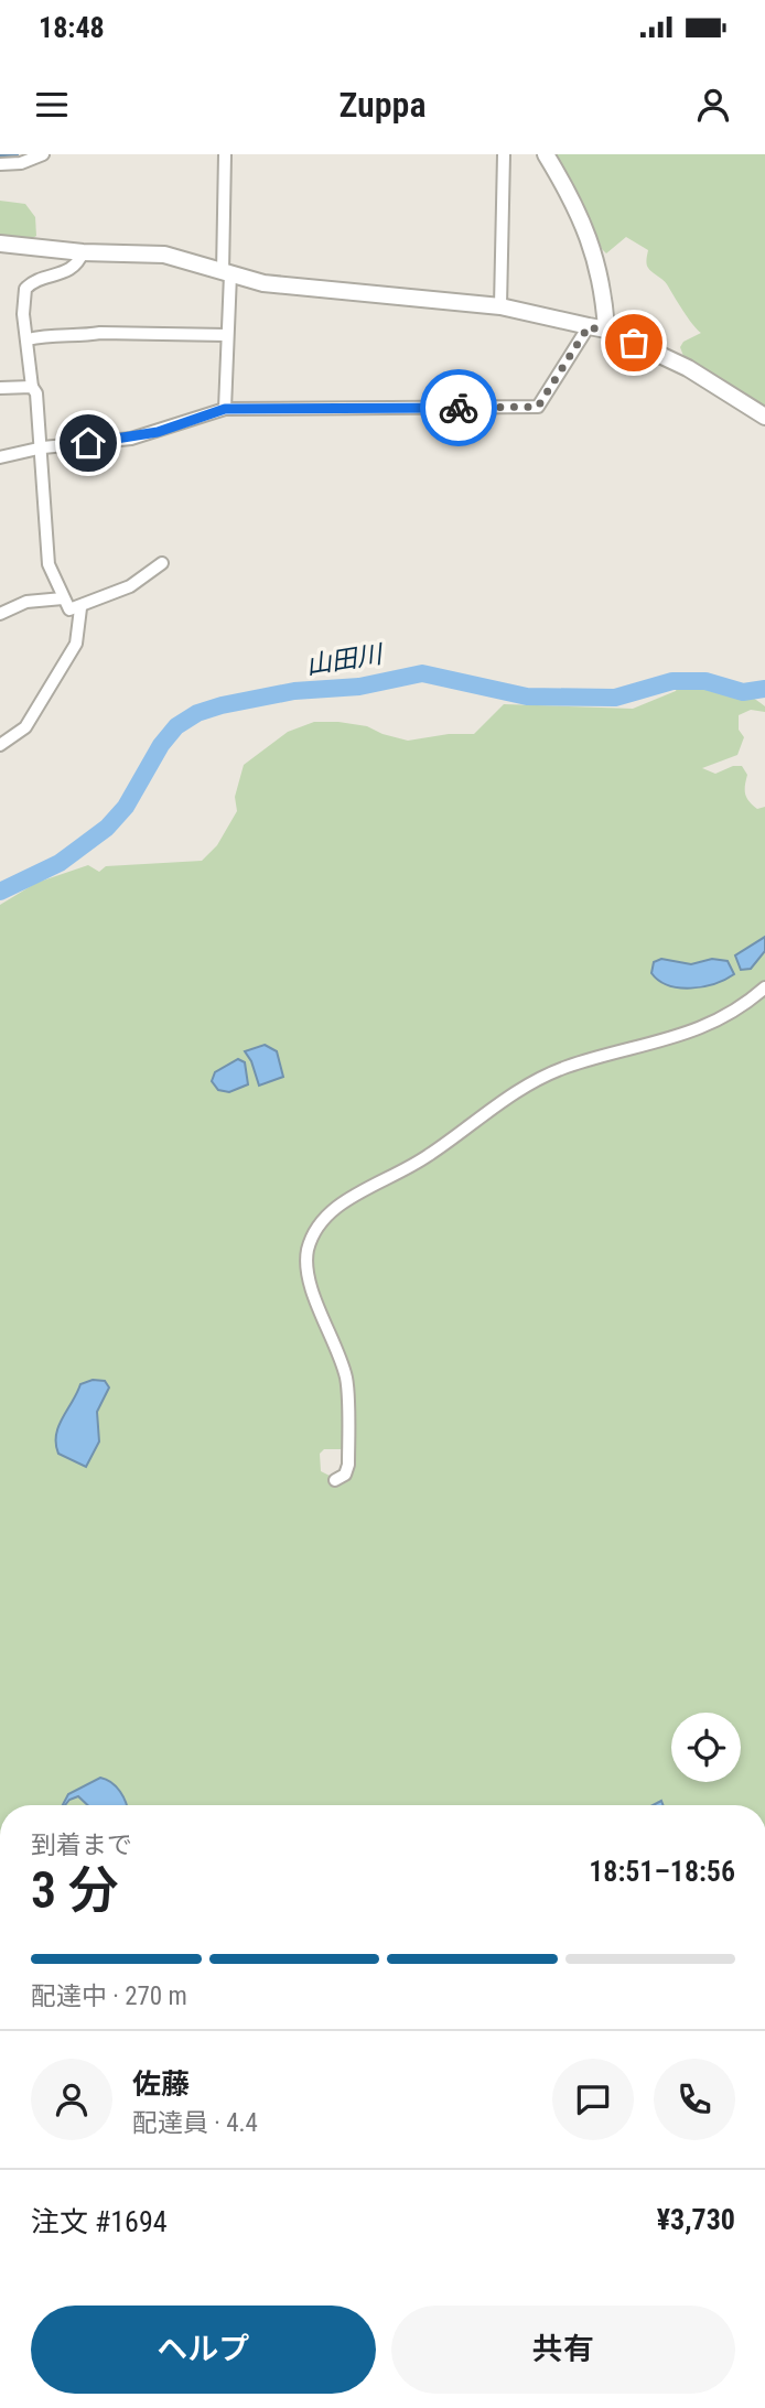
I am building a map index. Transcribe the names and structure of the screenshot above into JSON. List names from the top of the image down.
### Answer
{
  "water": ["山田川"],
  "page": {
    "status": "18:48",
    "header": "Zuppa",
    "heading": ["3 分", "到着まで", "18:51–18:56"],
    "panel": [
      "佐藤",
      "配達員 · 4.4",
      "注文 #1694",
      "¥3,730"
    ],
    "bar": "配達中 · 270 m",
    "buttons": ["ヘルプ", "共有"]
  }
}
